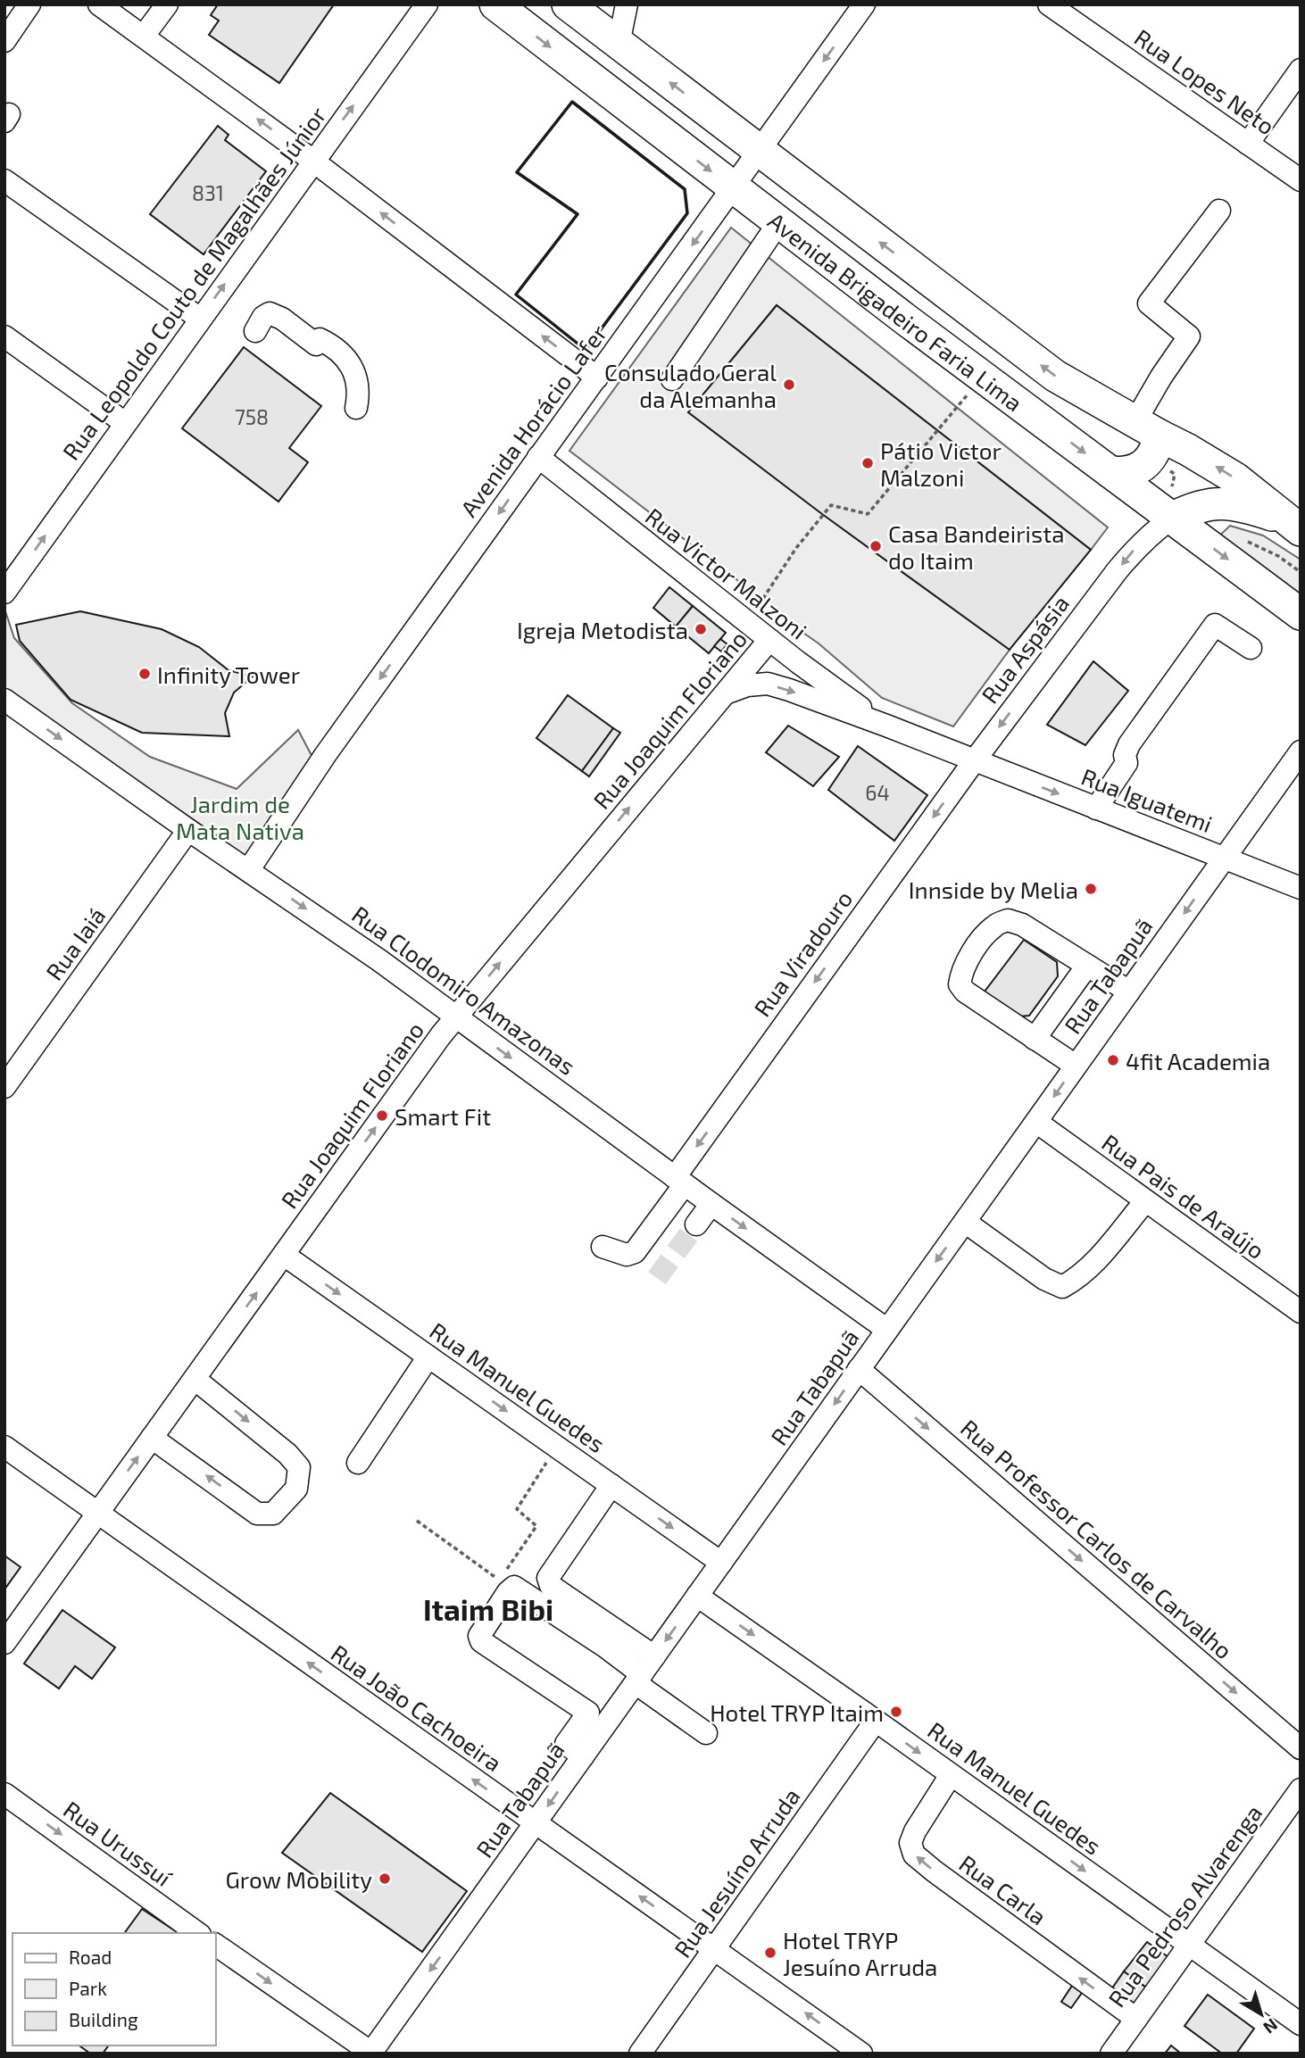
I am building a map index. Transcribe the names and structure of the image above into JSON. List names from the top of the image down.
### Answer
{
  "streets": {
    "highway": ["Avenida Brigadeiro Faria Lima"],
    "street": [
      "Rua Lopes Neto",
      "Rua Leopoldo Couto de Magalhães Júnior",
      "Avenida Horácio Lafer",
      "Rua Victor Malzoni",
      "Rua Aspásia",
      "Rua Joaquim Floriano",
      "Rua Iguatemi",
      "Rua Iaiá",
      "Rua Viradouro",
      "Rua Tabapuã",
      "Rua Clodomiro Amazonas",
      "Rua Pais de Araújo",
      "Rua Manuel Guedes",
      "Rua Professor Carlos de Carvalho",
      "Rua João Cachoeira",
      "Rua Urussuí",
      "Rua Jesuíno Arruda",
      "Rua Carla",
      "Rua Pedroso Alvarenga"
    ]
  },
  "crossings": [
    ["Avenida Brigadeiro Faria Lima", "Avenida Horácio Lafer"],
    ["Avenida Brigadeiro Faria Lima", "Rua Aspásia"],
    ["Avenida Horácio Lafer", "Rua Victor Malzoni"],
    ["Avenida Horácio Lafer", "Rua Clodomiro Amazonas"],
    ["Rua Victor Malzoni", "Rua Aspásia"],
    ["Rua Victor Malzoni", "Rua Joaquim Floriano"],
    ["Rua Victor Malzoni", "Rua Iguatemi"],
    ["Rua Victor Malzoni", "Rua Viradouro"],
    ["Rua Aspásia", "Rua Iguatemi"],
    ["Rua Aspásia", "Rua Viradouro"],
    ["Rua Joaquim Floriano", "Rua Clodomiro Amazonas"],
    ["Rua Joaquim Floriano", "Rua Manuel Guedes"],
    ["Rua Joaquim Floriano", "Rua João Cachoeira"],
    ["Rua Iguatemi", "Rua Viradouro"],
    ["Rua Iguatemi", "Rua Tabapuã"],
    ["Rua Iaiá", "Rua Clodomiro Amazonas"],
    ["Rua Viradouro", "Rua Clodomiro Amazonas"],
    ["Rua Tabapuã", "Rua Clodomiro Amazonas"],
    ["Rua Tabapuã", "Rua Pais de Araújo"],
    ["Rua Tabapuã", "Rua Manuel Guedes"],
    ["Rua Tabapuã", "Rua Professor Carlos de Carvalho"],
    ["Rua Tabapuã", "Rua João Cachoeira"],
    ["Rua Manuel Guedes", "Rua Jesuíno Arruda"],
    ["Rua Manuel Guedes", "Rua Carla"],
    ["Rua Manuel Guedes", "Rua Pedroso Alvarenga"],
    ["Rua João Cachoeira", "Rua Jesuíno Arruda"],
    ["Rua Carla", "Rua Pedroso Alvarenga"]
  ],
  "one_way": [
    "Rua Leopoldo Couto de Magalhães Júnior",
    "Avenida Horácio Lafer",
    "Rua Aspásia",
    "Rua Joaquim Floriano",
    "Rua Iguatemi",
    "Rua Viradouro",
    "Rua Tabapuã",
    "Rua Clodomiro Amazonas",
    "Rua Manuel Guedes",
    "Rua Professor Carlos de Carvalho",
    "Rua João Cachoeira",
    "Rua Urussuí",
    "Rua Carla"
  ],
  "districts": ["Itaim Bibi"],
  "parks": ["Jardim de Mata Nativa"],
  "places": [
    "Consulado Geral da Alemanha",
    "Pátio Victor Malzoni",
    "Casa Bandeirista do Itaim",
    "Igreja Metodista",
    "Infinity Tower",
    "Innside by Melia",
    "4fit Academia",
    "Smart Fit",
    "Hotel TRYP Itaim",
    "Grow Mobility",
    "Hotel TRYP Jesuíno Arruda"
  ],
  "house_numbers": ["831", "758", "64"],
  "legend": ["Road", "Park", "Building"],
  "north": "bottom right"
}
